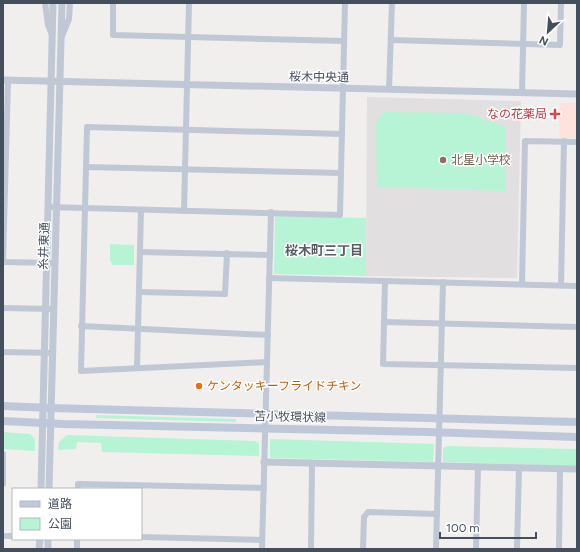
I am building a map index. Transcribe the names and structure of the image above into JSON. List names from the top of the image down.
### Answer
{
  "streets": {
    "main road": ["苫小牧環状線"],
    "street": ["桜木中央通", "糸井東通"]
  },
  "crossings": [
    ["桜木中央通", "糸井東通"],
    ["糸井東通", "苫小牧環状線"]
  ],
  "districts": ["桜木町三丁目"],
  "places": {
    "health": ["なの花薬局"],
    "other": ["北星小学校", "ケンタッキーフライドチキン"]
  },
  "legend": ["道路", "公園"],
  "scale_bar": "100 m",
  "north": "bottom left"
}
